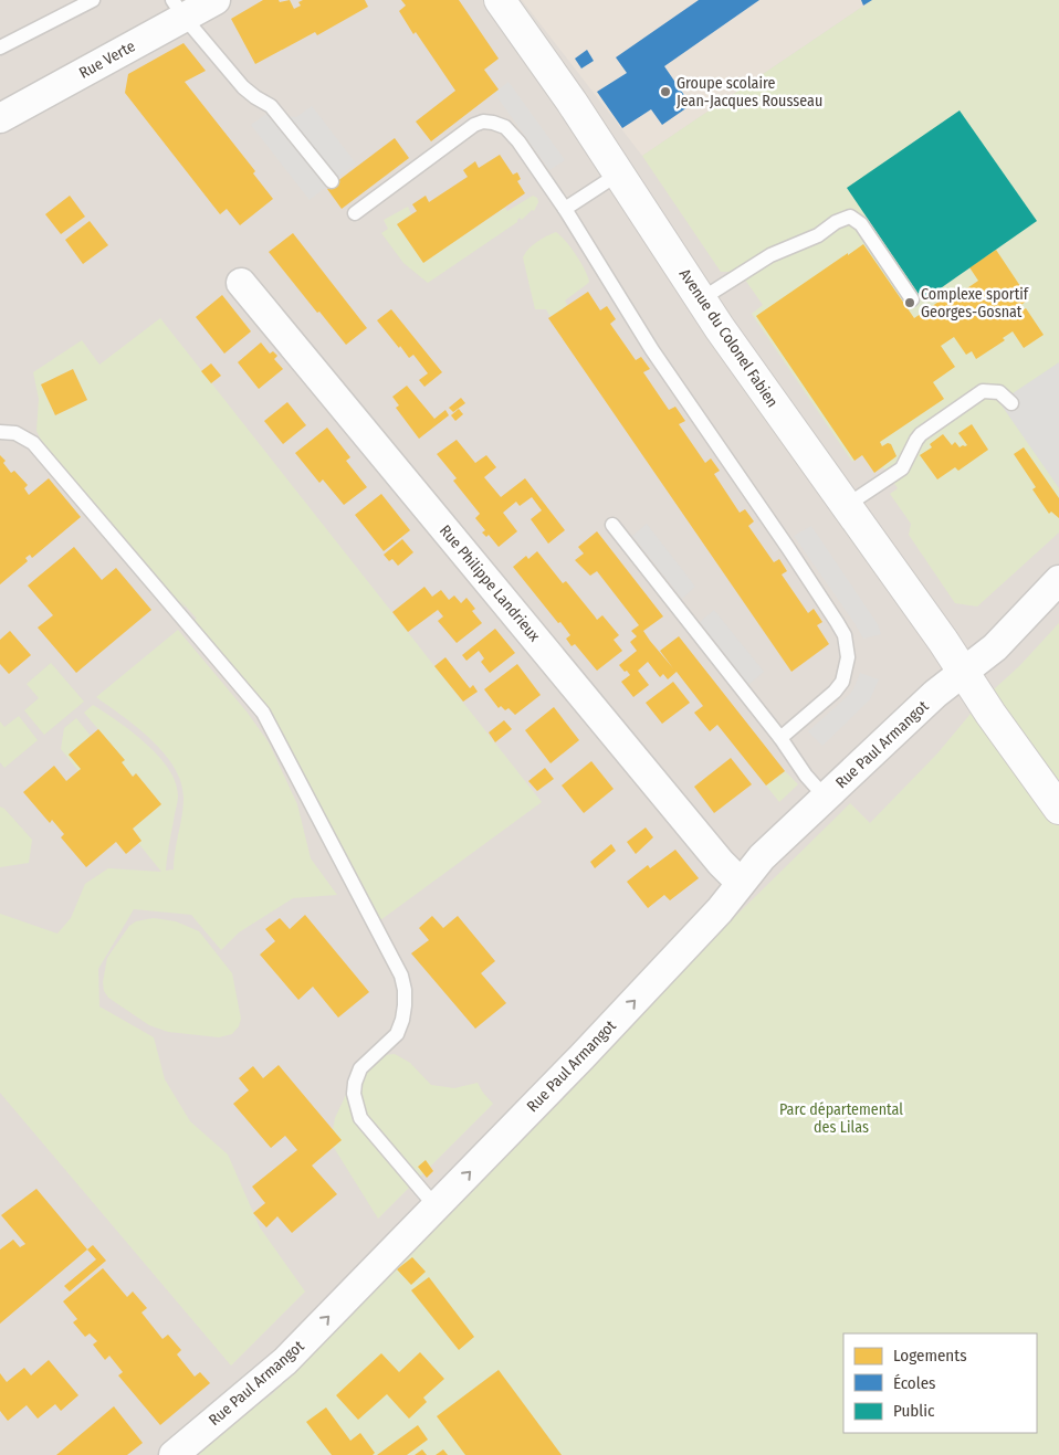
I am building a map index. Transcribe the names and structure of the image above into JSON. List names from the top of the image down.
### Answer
{
  "streets": {
    "street": [
      "Rue Verte",
      "Avenue du Colonel Fabien",
      "Rue Philippe Landrieux",
      "Rue Paul Armangot"
    ]
  },
  "crossings": [
    ["Avenue du Colonel Fabien", "Rue Paul Armangot"],
    ["Rue Philippe Landrieux", "Rue Paul Armangot"]
  ],
  "one_way": ["Rue Paul Armangot"],
  "parks": ["Parc départemental des Lilas"],
  "places": ["Groupe scolaire Jean-Jacques Rousseau", "Complexe sportif Georges-Gosnat"],
  "legend": ["Logements", "Écoles", "Public"]
}
